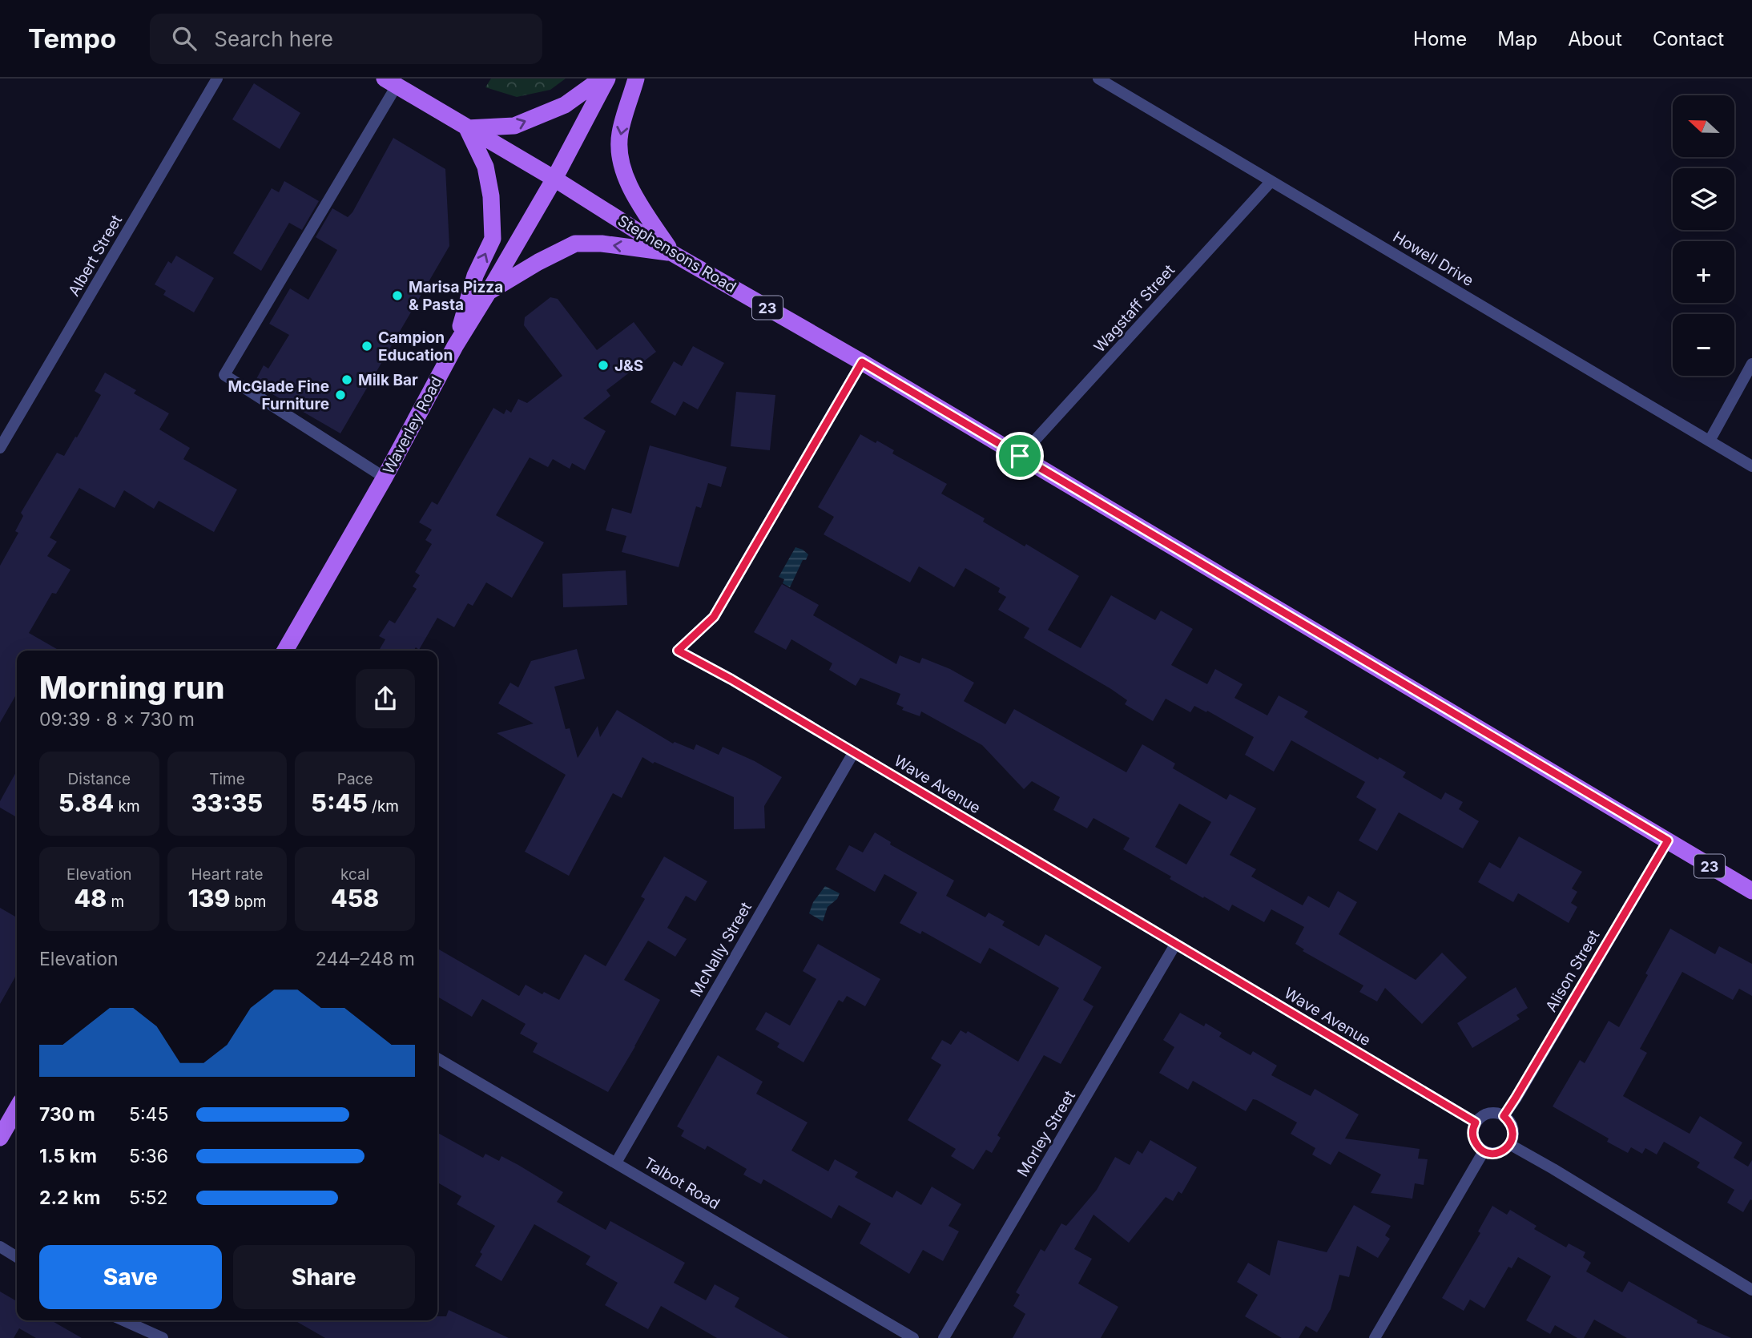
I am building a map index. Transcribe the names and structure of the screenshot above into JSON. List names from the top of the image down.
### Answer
{
  "streets": {
    "main road": ["Stephensons Road", "23", "Waverley Road"],
    "street": [
      "Albert Street",
      "Howell Drive",
      "Wagstaff Street",
      "Wave Avenue",
      "McNally Street",
      "Alison Street",
      "Morley Street",
      "Talbot Road"
    ]
  },
  "crossings": [
    ["Stephensons Road", "Wagstaff Street"],
    ["Stephensons Road", "Waverley Road"],
    ["Stephensons Road", "Wave Avenue"],
    ["Stephensons Road", "Alison Street"],
    ["Howell Drive", "Wagstaff Street"],
    ["Wave Avenue", "McNally Street"],
    ["Wave Avenue", "Alison Street"],
    ["Wave Avenue", "Morley Street"],
    ["McNally Street", "Talbot Road"]
  ],
  "places": [
    "Marisa Pizza & Pasta",
    "Campion Education",
    "J&S",
    "Milk Bar",
    "McGlade Fine Furniture"
  ],
  "north": "left",
  "page": {
    "header": "Tempo",
    "search": "Search here",
    "nav": [
      "Home",
      "Map",
      "About",
      "Contact"
    ],
    "map_buttons": ["+", "−"],
    "heading": ["Morning run", "09:39 · 8 × 730 m"],
    "stats": [
      ["Distance", "5.84 km"],
      ["Time", "33:35"],
      ["Pace", "5:45 /km"],
      ["Elevation", "48 m"],
      ["Heart rate", "139 bpm"],
      ["kcal", "458"]
    ],
    "chart": ["Elevation", "244–248 m"],
    "list": [
      {
        "name": "730 m",
        "note": "5:45"
      },
      {
        "name": "1.5 km",
        "note": "5:36"
      },
      {
        "name": "2.2 km",
        "note": "5:52"
      }
    ],
    "buttons": ["Save", "Share"]
  }
}
